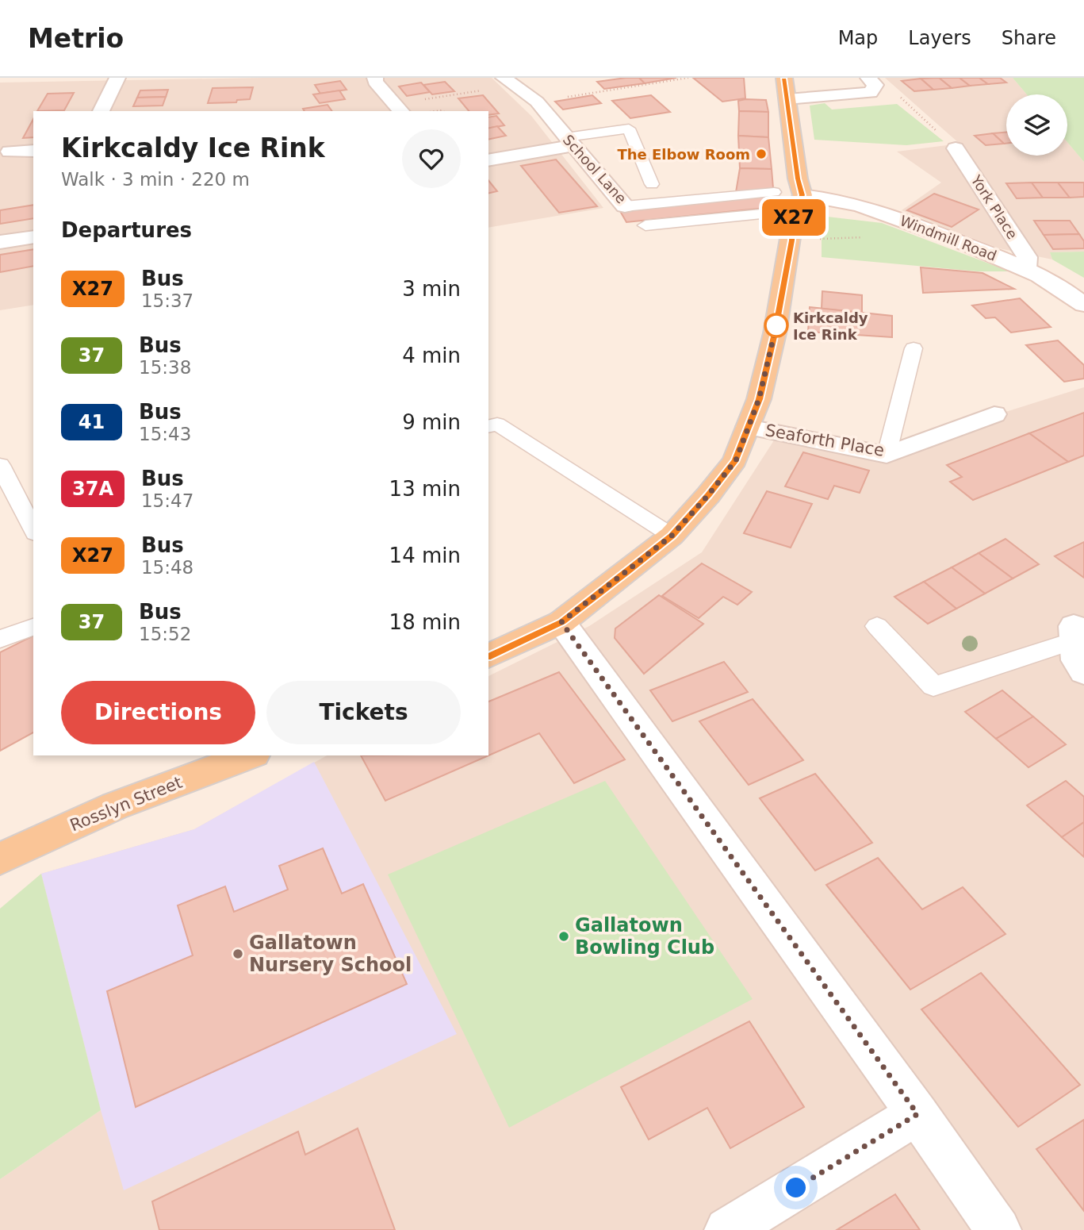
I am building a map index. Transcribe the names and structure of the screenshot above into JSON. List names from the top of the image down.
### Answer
{
  "streets": {
    "main road": ["Rosslyn Street"],
    "street": [
      "School Lane",
      "York Place",
      "Windmill Road",
      "Seaforth Place"
    ]
  },
  "crossings": [
    ["York Place", "Windmill Road"]
  ],
  "places": [
    "The Elbow Room",
    "Kirkcaldy Ice Rink",
    "Gallatown Bowling Club",
    "Gallatown Nursery School"
  ],
  "lines": ["bus line X27"],
  "page": {
    "header": "Metrio",
    "nav": ["Map", "Layers", "Share"],
    "on_map": "X27",
    "heading": [
      ["Kirkcaldy Ice Rink", "Walk · 3 min · 220 m"],
      "Departures"
    ],
    "list": [
      {
        "mark": "X27",
        "name": "Bus",
        "note": "15:37",
        "value": "3 min"
      },
      {
        "mark": "37",
        "name": "Bus",
        "note": "15:38",
        "value": "4 min"
      },
      {
        "mark": "41",
        "name": "Bus",
        "note": "15:43",
        "value": "9 min"
      },
      {
        "mark": "37A",
        "name": "Bus",
        "note": "15:47",
        "value": "13 min"
      },
      {
        "mark": "X27",
        "name": "Bus",
        "note": "15:48",
        "value": "14 min"
      },
      {
        "mark": "37",
        "name": "Bus",
        "note": "15:52",
        "value": "18 min"
      }
    ],
    "buttons": ["Directions", "Tickets"]
  }
}
